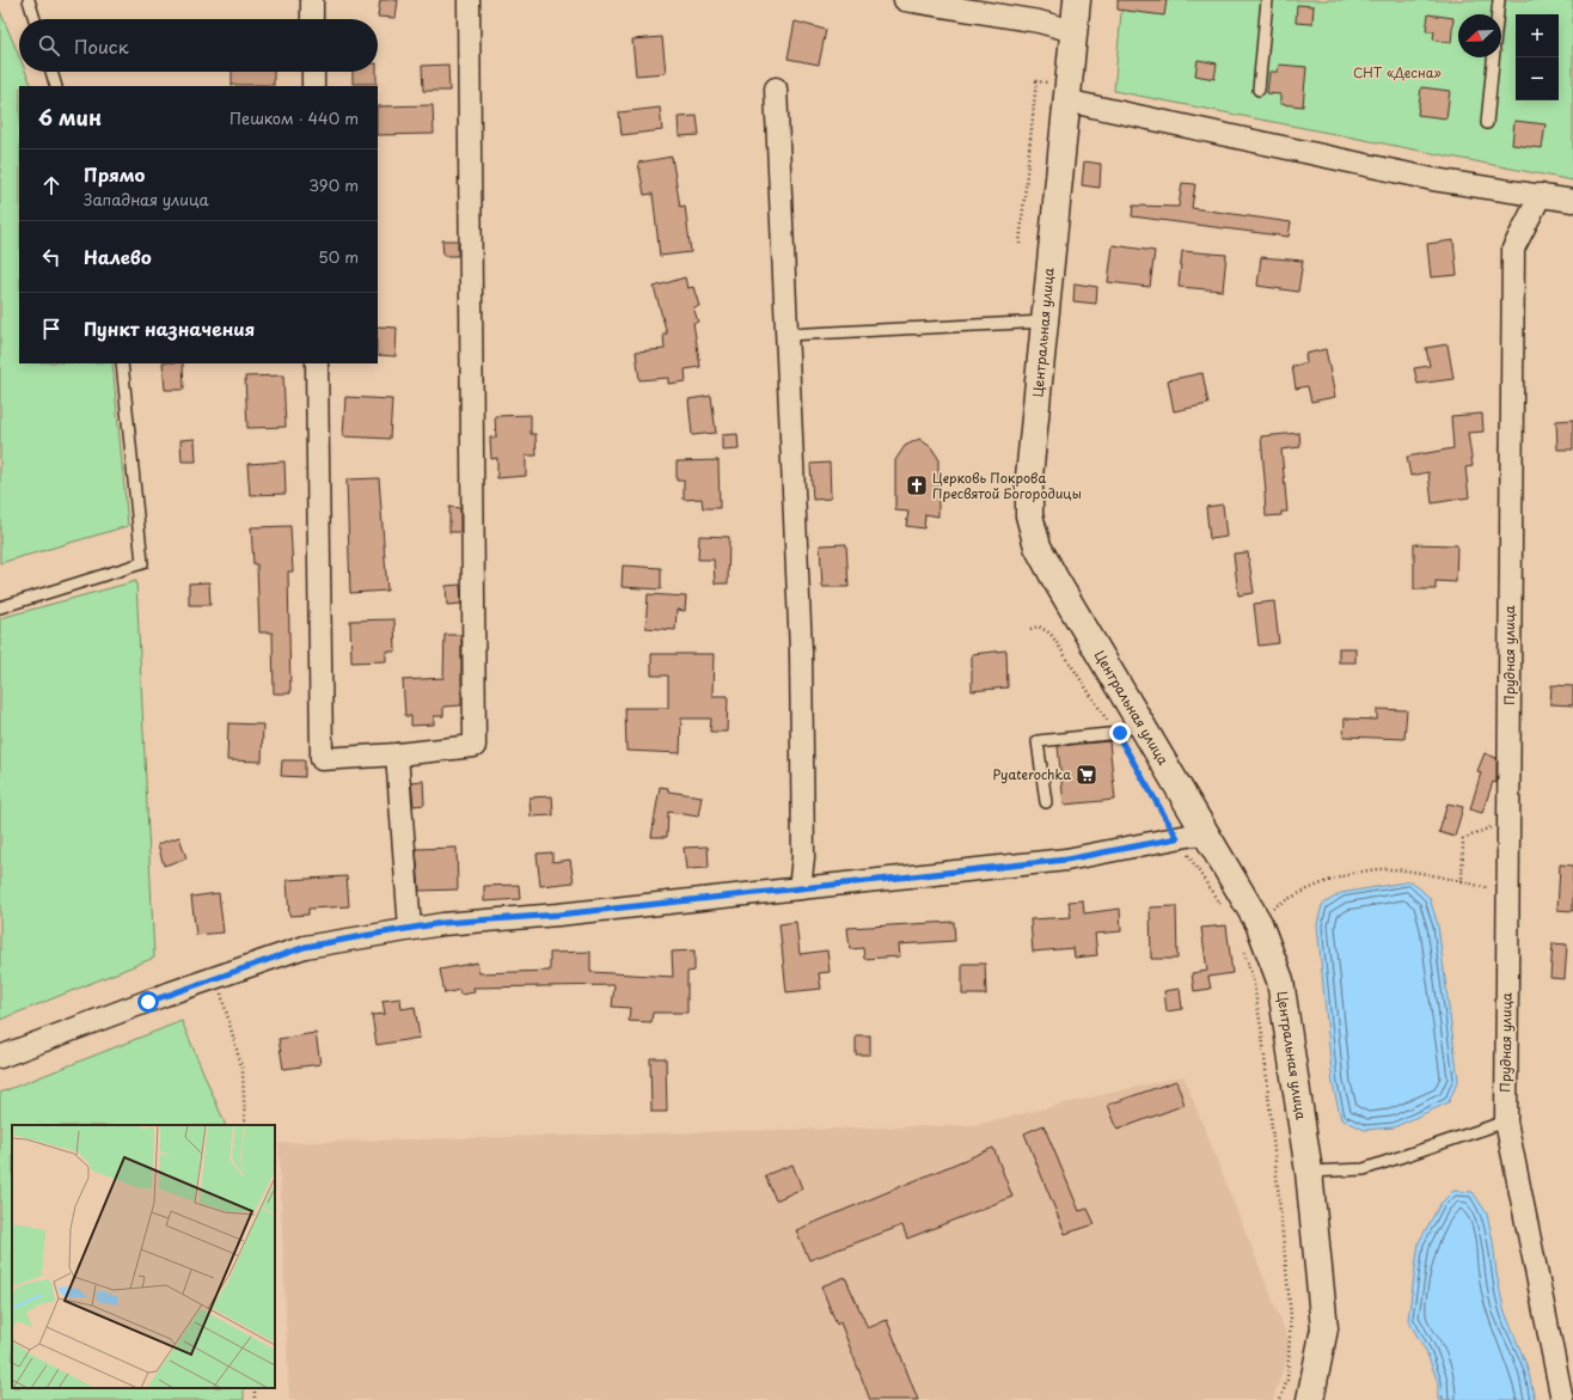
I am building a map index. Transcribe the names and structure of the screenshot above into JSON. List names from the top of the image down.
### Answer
{
  "streets": {
    "street": ["Центральная улица", "Прудная улица"]
  },
  "parks": ["СНТ «Десна»"],
  "places": {
    "church": ["Церковь Покрова Пресвятой Богородицы"],
    "supermarket": ["Pyaterochka"]
  },
  "north": "bottom left",
  "page": {
    "map_buttons": ["+", "−"],
    "search": "Поиск",
    "heading": ["6 мин", "Пешком · 440 m"],
    "list": [
      ["Прямо", "Западная улица", "390 m"],
      ["Налево", "50 m"],
      "Пункт назначения"
    ]
  }
}
